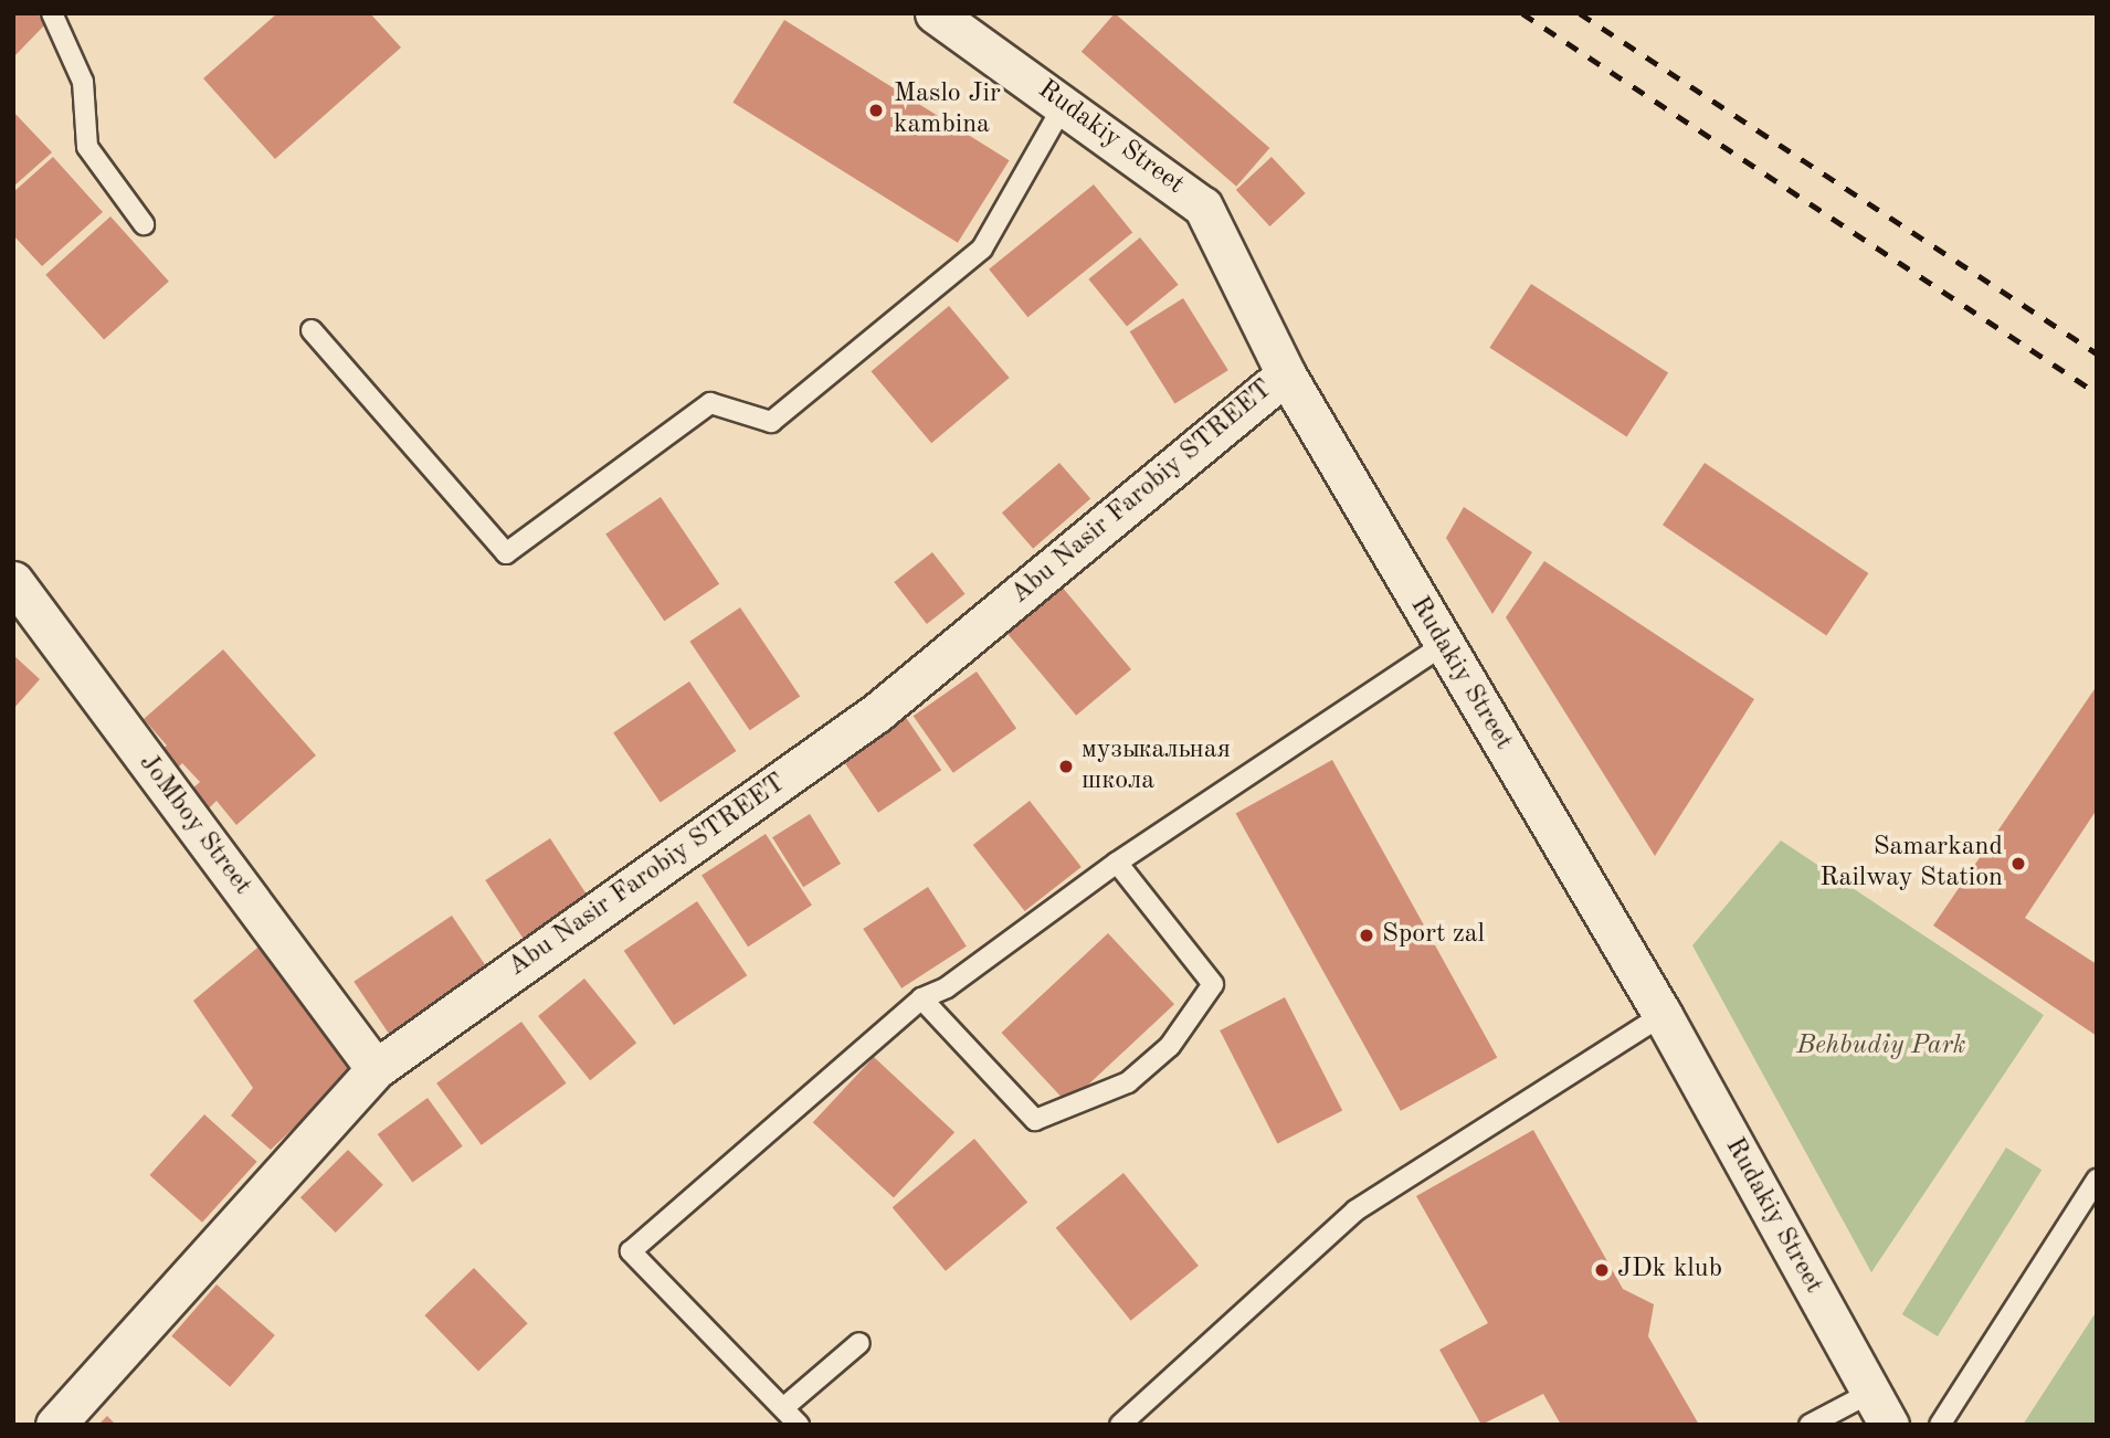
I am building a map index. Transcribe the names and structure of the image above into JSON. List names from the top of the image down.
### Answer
{
  "streets": {
    "street": ["Rudakiy Street", "Abu Nasir Farobiy STREET", "JoMboy Street"]
  },
  "crossings": [
    ["Rudakiy Street", "Abu Nasir Farobiy STREET"],
    ["Abu Nasir Farobiy STREET", "JoMboy Street"]
  ],
  "parks": ["Behbudiy Park"],
  "places": [
    "Maslo Jir kambina",
    "музыкальная школа",
    "Samarkand Railway Station",
    "Sport zal",
    "JDk klub"
  ]
}
